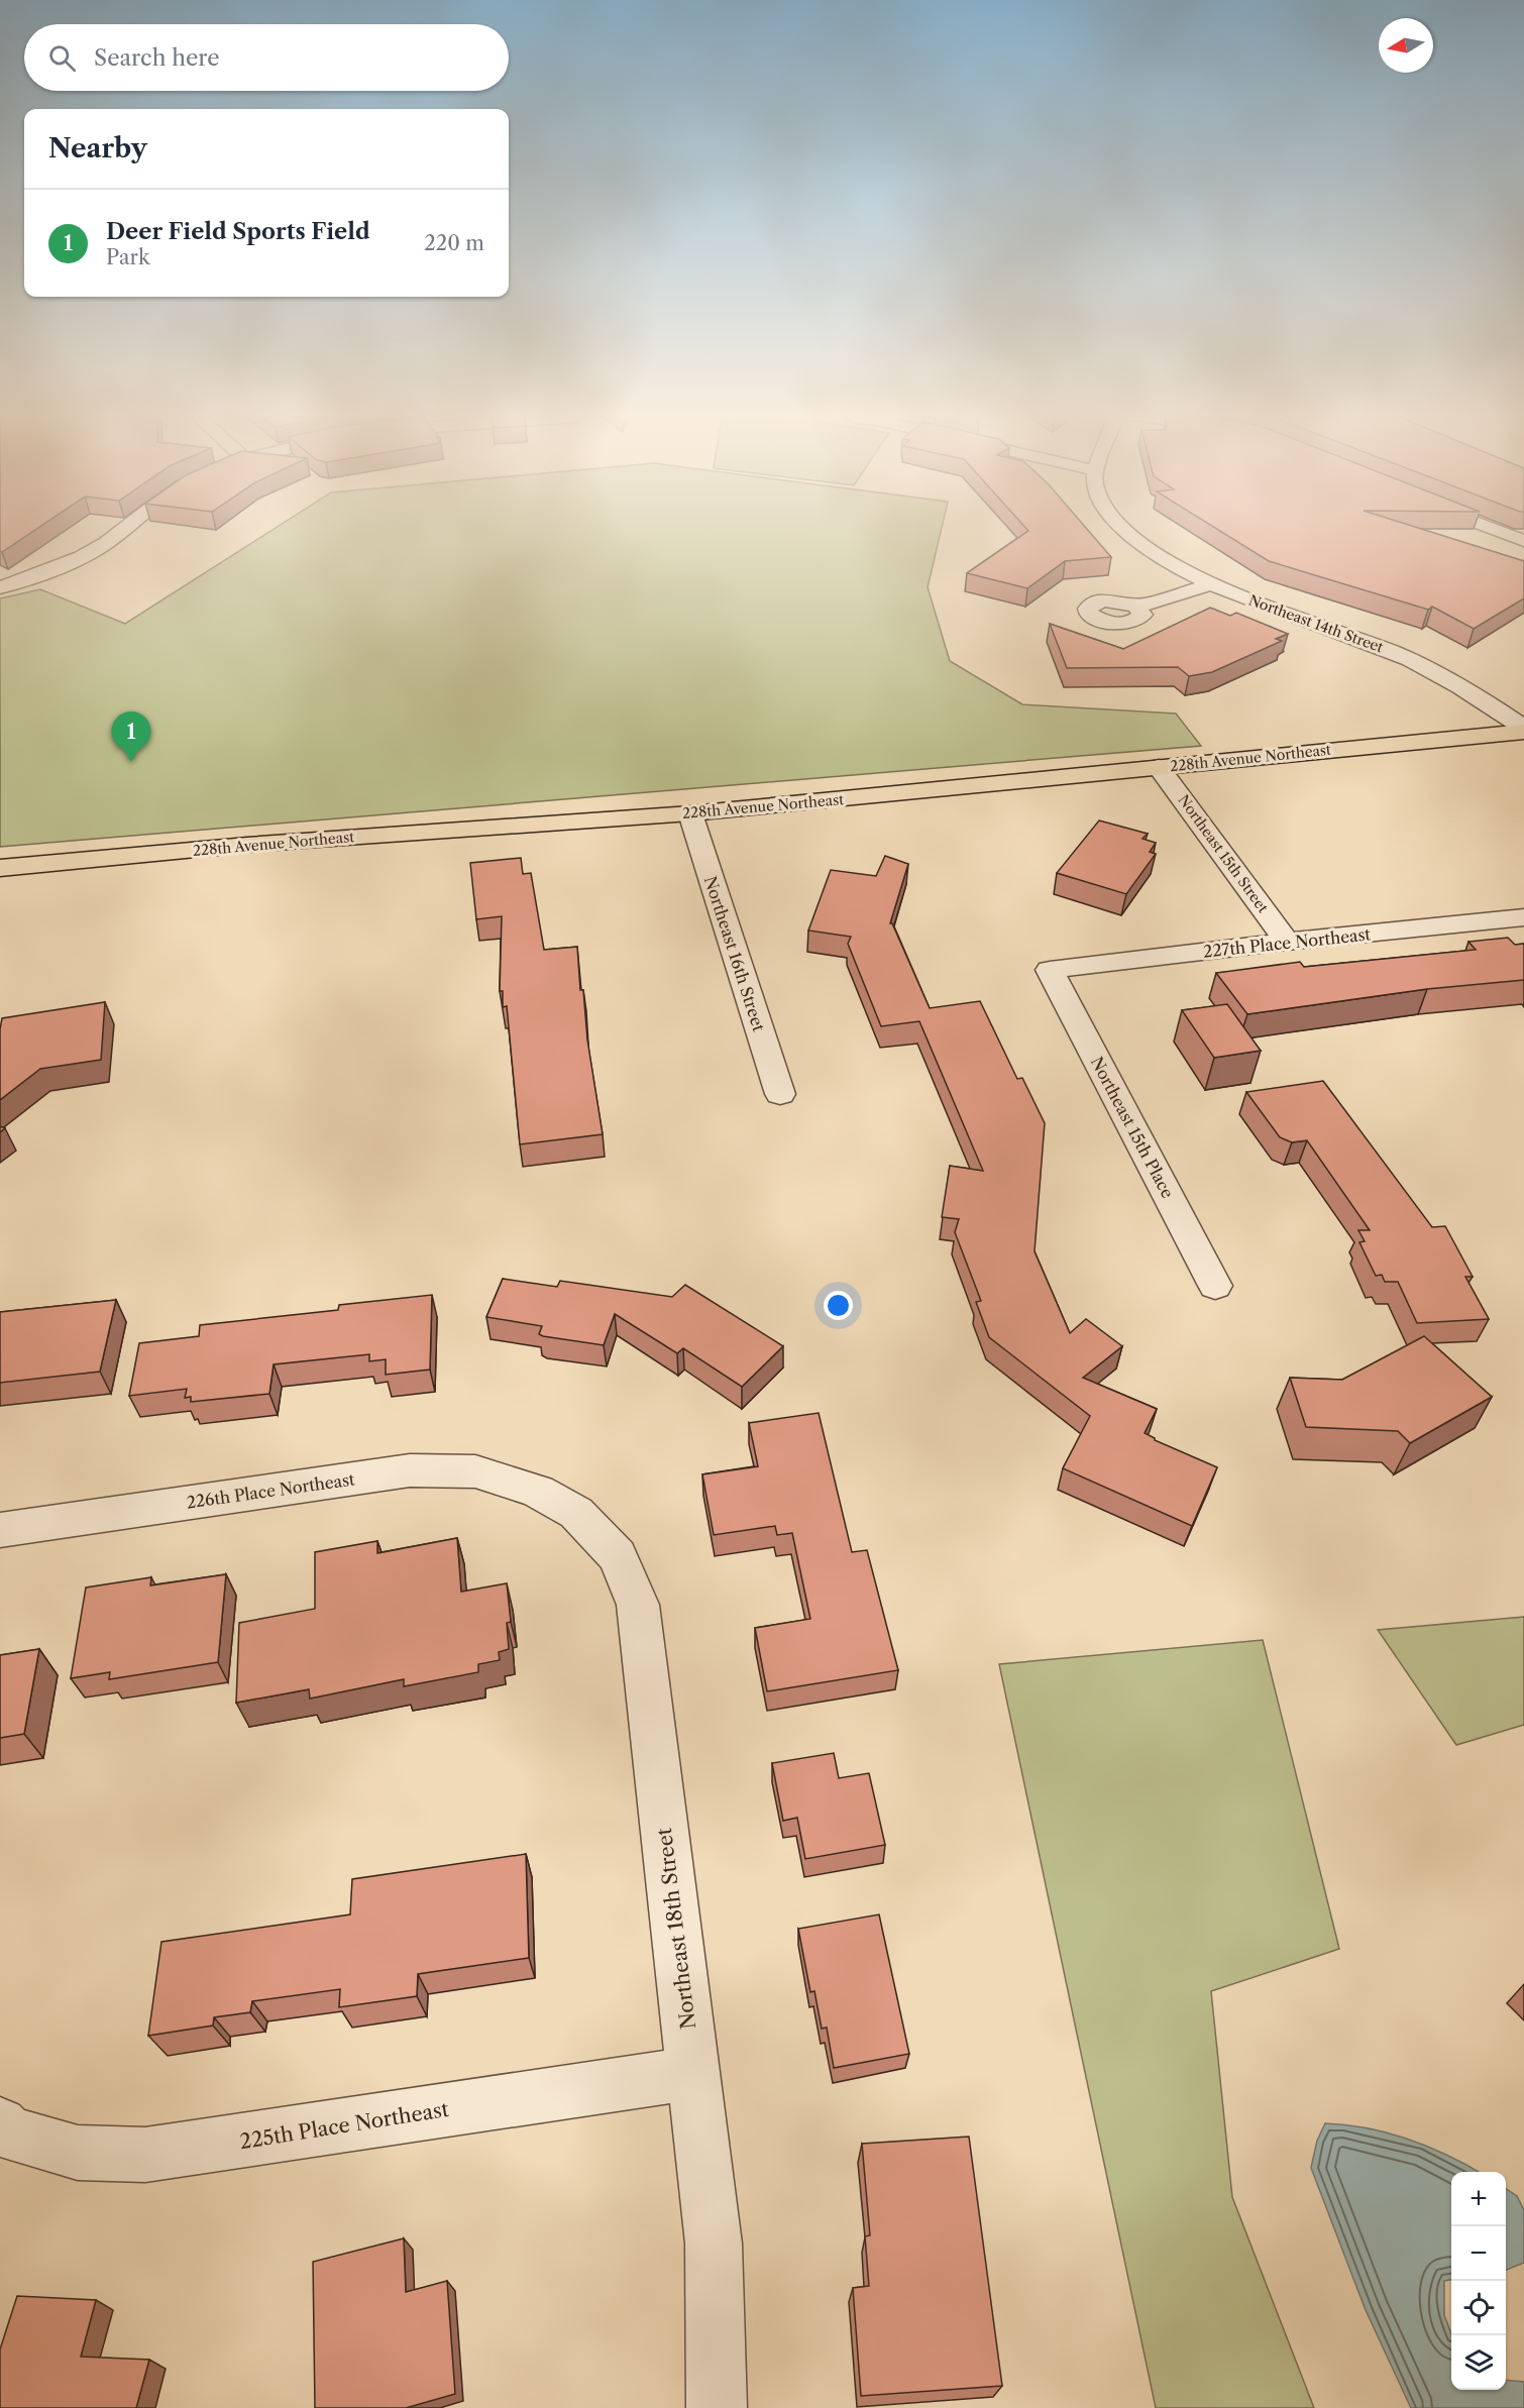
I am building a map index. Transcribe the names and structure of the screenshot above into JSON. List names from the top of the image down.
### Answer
{
  "streets": {
    "main road": ["228th Avenue Northeast"],
    "street": [
      "Northeast 14th Street",
      "Northeast 15th Street",
      "227th Place Northeast",
      "Northeast 16th Street",
      "Northeast 15th Place",
      "226th Place Northeast",
      "Northeast 18th Street",
      "225th Place Northeast"
    ]
  },
  "crossings": [
    ["Northeast 14th Street", "228th Avenue Northeast"],
    ["228th Avenue Northeast", "Northeast 15th Street"],
    ["228th Avenue Northeast", "Northeast 16th Street"],
    ["Northeast 15th Street", "227th Place Northeast"],
    ["227th Place Northeast", "Northeast 15th Place"],
    ["226th Place Northeast", "Northeast 18th Street"],
    ["Northeast 18th Street", "225th Place Northeast"]
  ],
  "north": "left",
  "page": {
    "search": "Search here",
    "heading": "Nearby",
    "list": [
      {
        "mark": "1",
        "name": "Deer Field Sports Field",
        "note": "Park",
        "value": "220 m"
      }
    ],
    "pins": "1",
    "map_buttons": ["+", "−"]
  }
}
